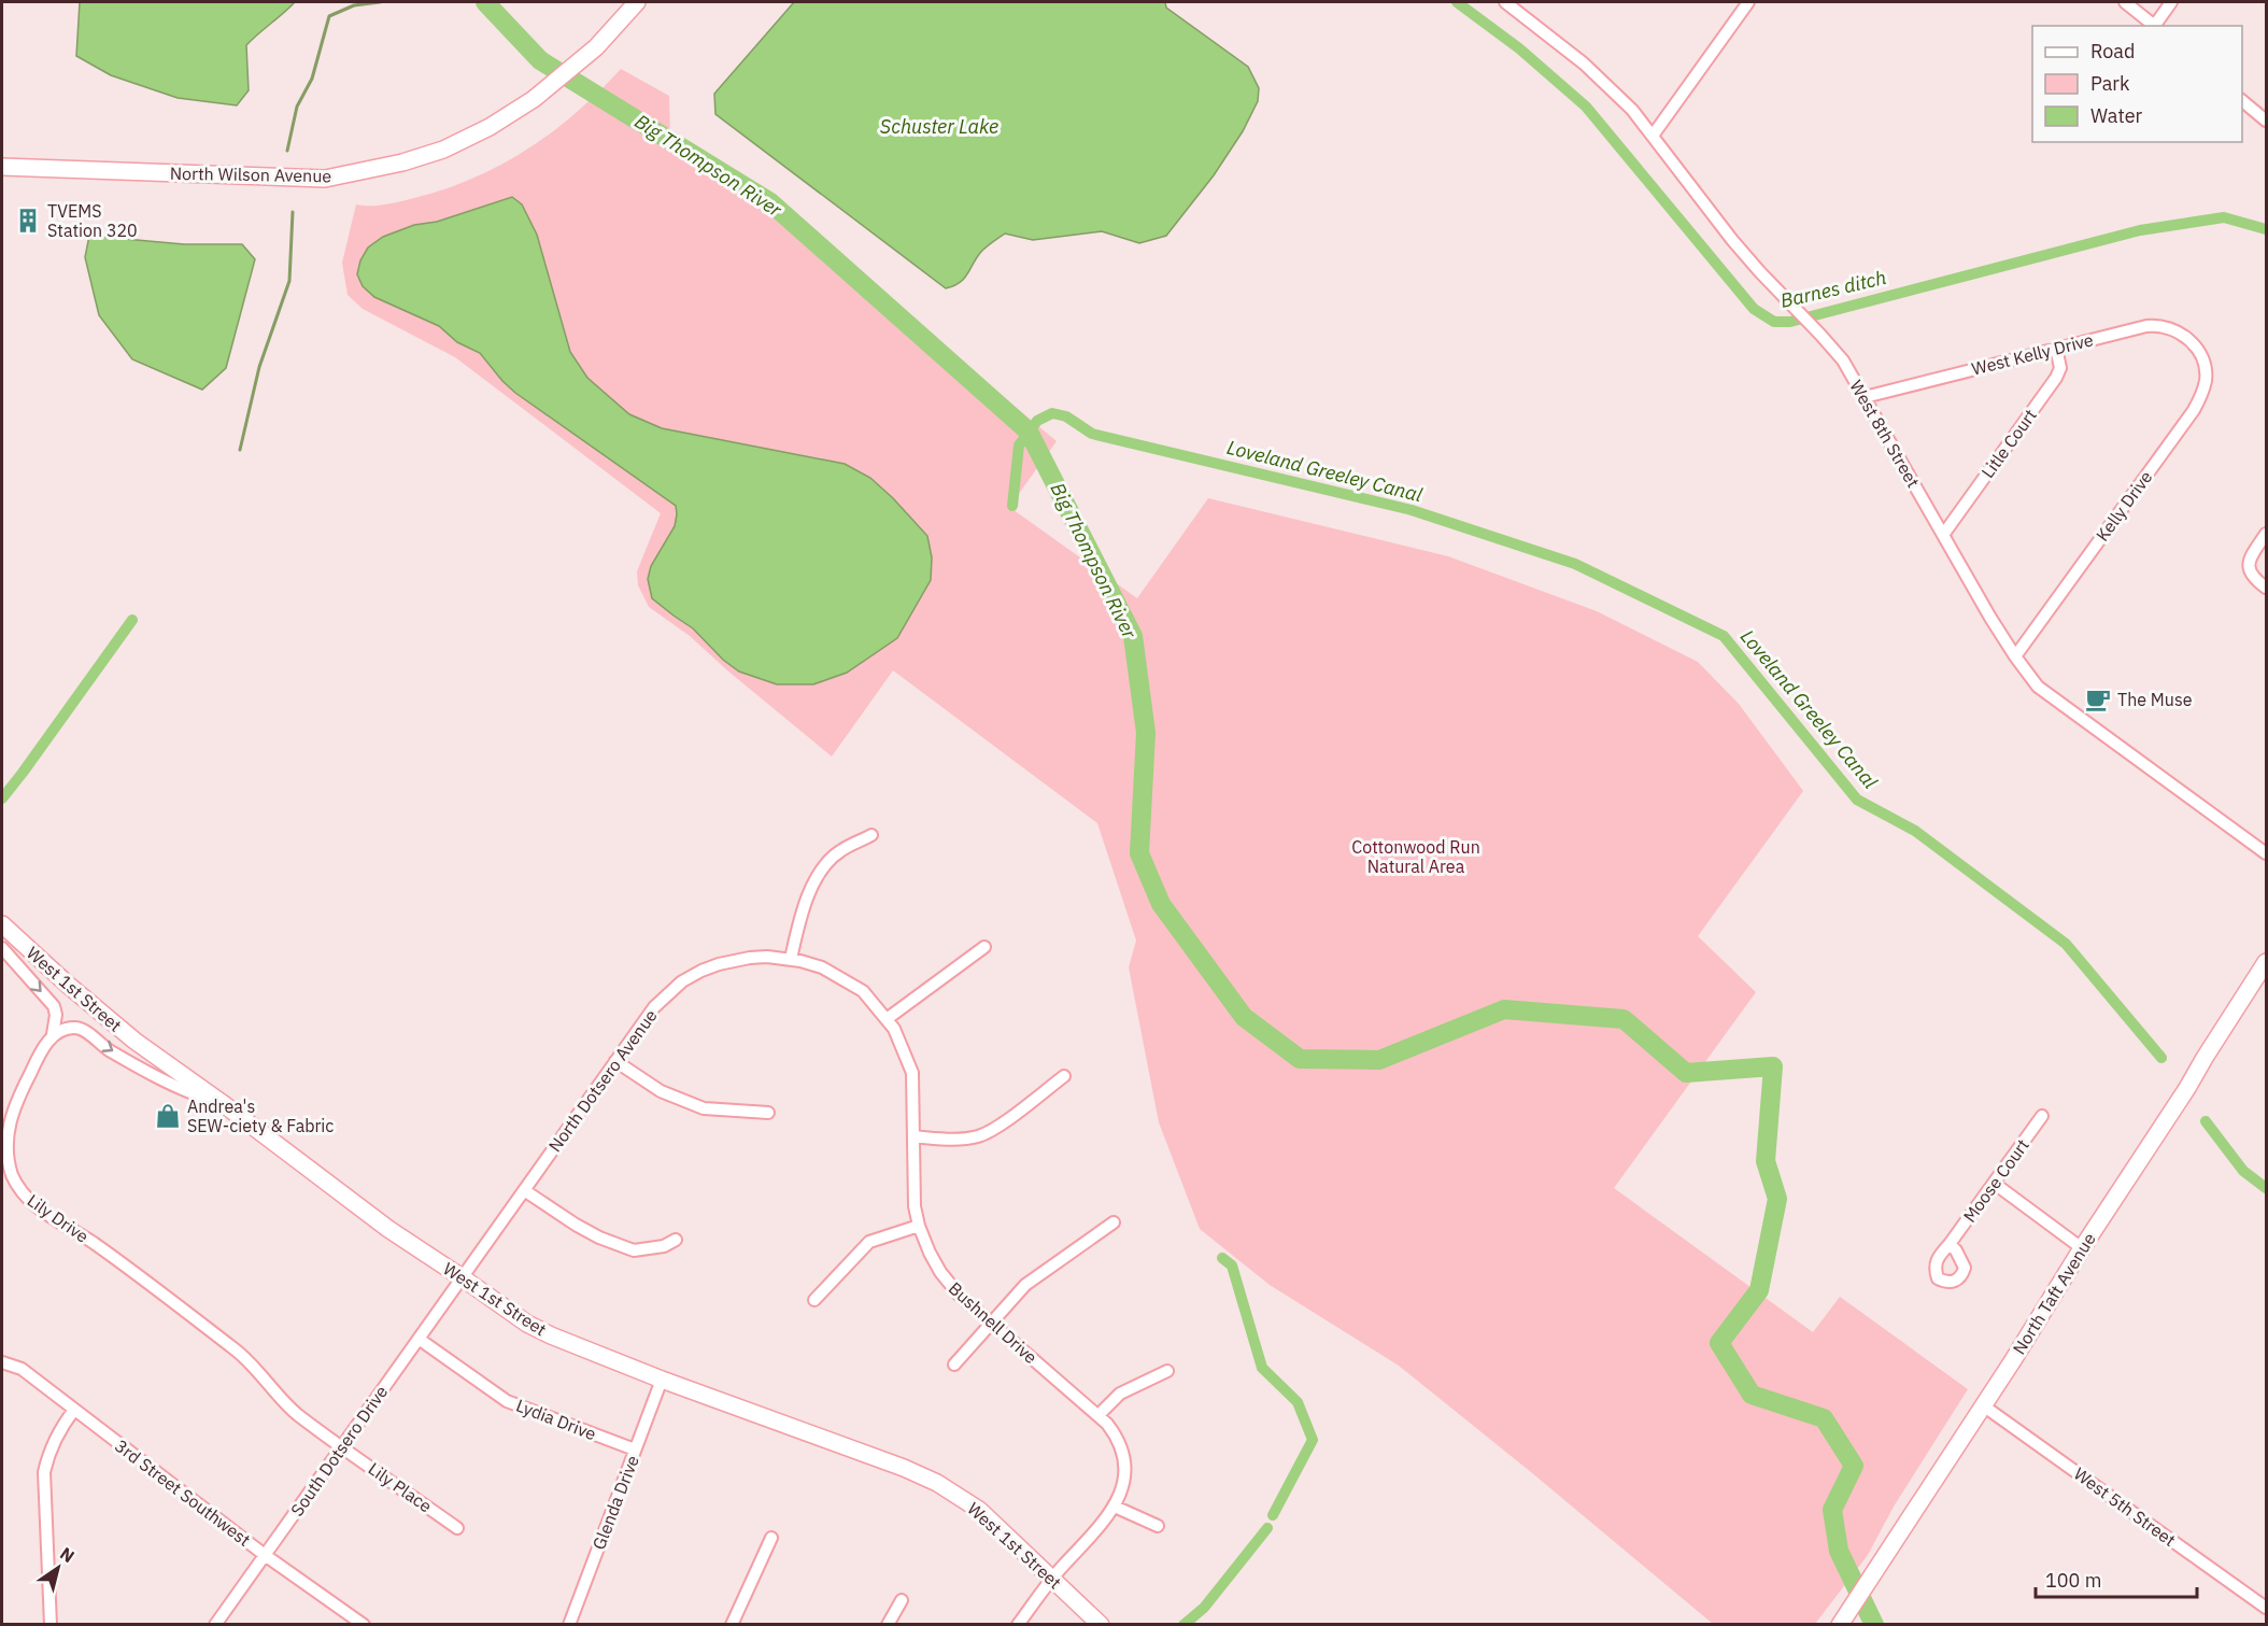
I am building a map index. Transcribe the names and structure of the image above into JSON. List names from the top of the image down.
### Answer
{
  "streets": {
    "main road": ["North Wilson Avenue", "West 1st Street", "North Taft Avenue"],
    "street": [
      "West Kelly Drive",
      "West 8th Street",
      "Litle Court",
      "Kelly Drive",
      "North Dotsero Avenue",
      "Moose Court",
      "Lily Drive",
      "Bushnell Drive",
      "Lydia Drive",
      "South Dotsero Drive",
      "Lily Place",
      "3rd Street Southwest",
      "Glenda Drive",
      "West 5th Street"
    ]
  },
  "crossings": [
    ["West Kelly Drive", "West 8th Street"],
    ["West Kelly Drive", "Litle Court"],
    ["West Kelly Drive", "Kelly Drive"],
    ["West 8th Street", "Litle Court"],
    ["West 8th Street", "Kelly Drive"],
    ["West 1st Street", "North Dotsero Avenue"],
    ["West 1st Street", "Bushnell Drive"],
    ["West 1st Street", "South Dotsero Drive"],
    ["West 1st Street", "Glenda Drive"],
    ["North Dotsero Avenue", "Bushnell Drive"],
    ["North Dotsero Avenue", "South Dotsero Drive"],
    ["Lily Drive", "South Dotsero Drive"],
    ["Lily Drive", "Lily Place"],
    ["North Taft Avenue", "West 5th Street"],
    ["Lydia Drive", "South Dotsero Drive"],
    ["Lydia Drive", "Glenda Drive"],
    ["South Dotsero Drive", "Lily Place"],
    ["South Dotsero Drive", "3rd Street Southwest"]
  ],
  "water": [
    "Schuster Lake",
    "Big Thompson River",
    "Barnes ditch",
    "Loveland Greeley Canal"
  ],
  "parks": ["Cottonwood Run Natural Area"],
  "places": {
    "building": ["TVEMS Station 320"],
    "cafe": ["The Muse"],
    "shop": ["Andrea's SEW-ciety & Fabric"]
  },
  "legend": ["Road", "Park", "Water"],
  "scale_bar": "100 m",
  "north": "top right"
}
